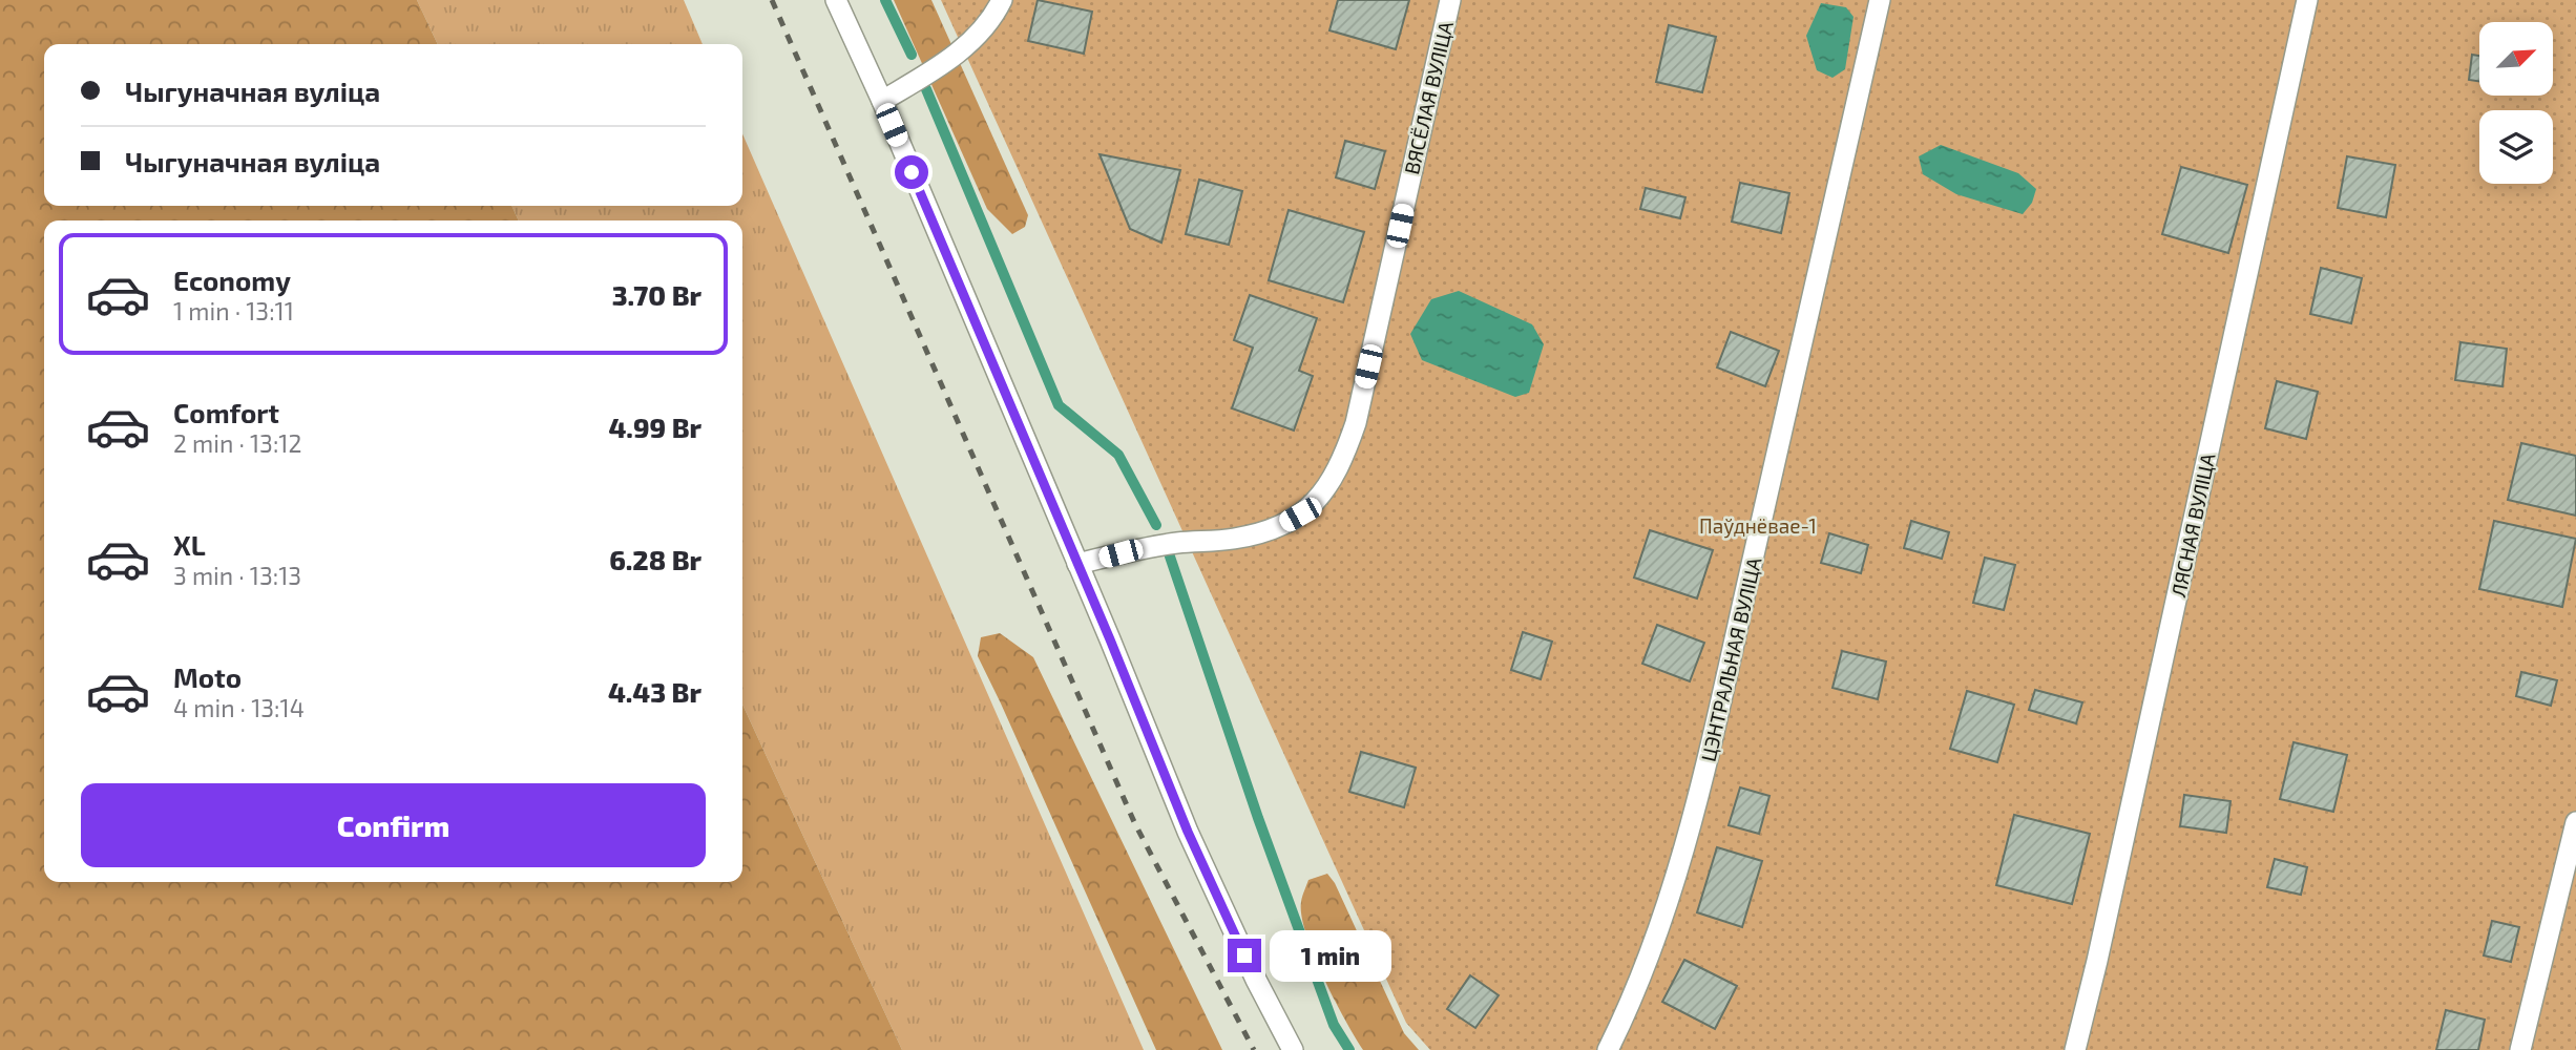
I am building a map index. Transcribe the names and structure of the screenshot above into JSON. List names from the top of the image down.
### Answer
{
  "streets": {
    "lane": ["ВЯСЁЛАЯ ВУЛІЦА", "ЛЯСНАЯ ВУЛІЦА", "ЦЭНТРАЛЬНАЯ ВУЛІЦА"]
  },
  "parks": ["Паўднёвае-1"],
  "north": "top right",
  "page": {
    "banner": ["Чыгуначная вуліца", "Чыгуначная вуліца"],
    "list": [
      {
        "name": "Economy",
        "note": "1 min · 13:11",
        "value": "3.70 Br"
      },
      {
        "name": "Comfort",
        "note": "2 min · 13:12",
        "value": "4.99 Br"
      },
      {
        "name": "XL",
        "note": "3 min · 13:13",
        "value": "6.28 Br"
      },
      {
        "name": "Moto",
        "note": "4 min · 13:14",
        "value": "4.43 Br"
      }
    ],
    "buttons": "Confirm",
    "bubble": "1 min"
  }
}
